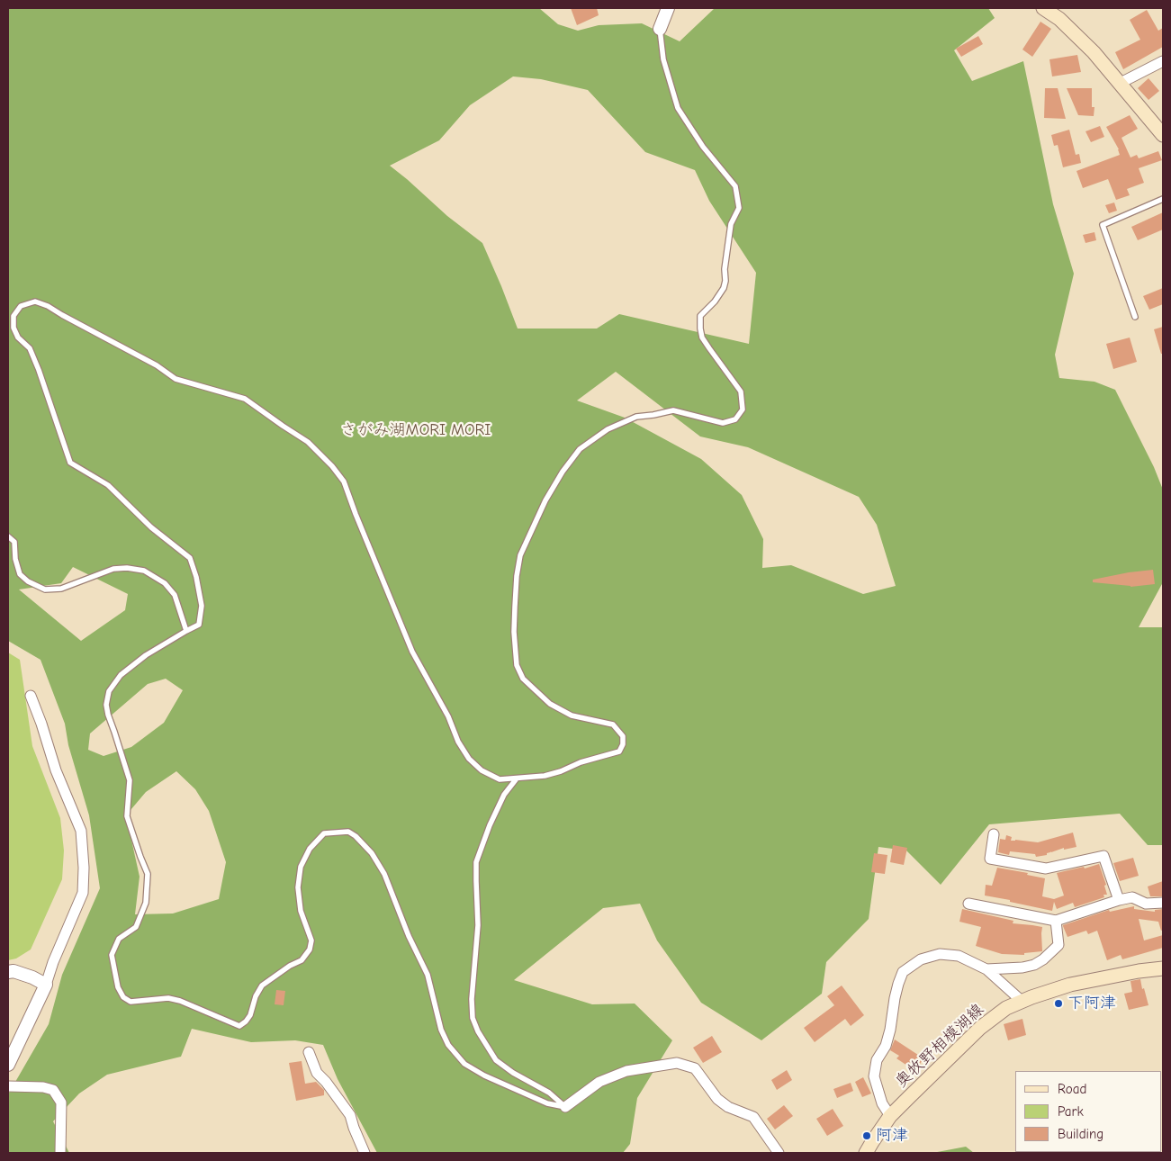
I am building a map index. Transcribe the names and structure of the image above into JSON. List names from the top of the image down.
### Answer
{
  "streets": {
    "main road": ["奥牧野相模湖線"]
  },
  "parks": ["さがみ湖MORI MORI"],
  "places": ["下阿津", "阿津"],
  "legend": ["Road", "Park", "Building"]
}
